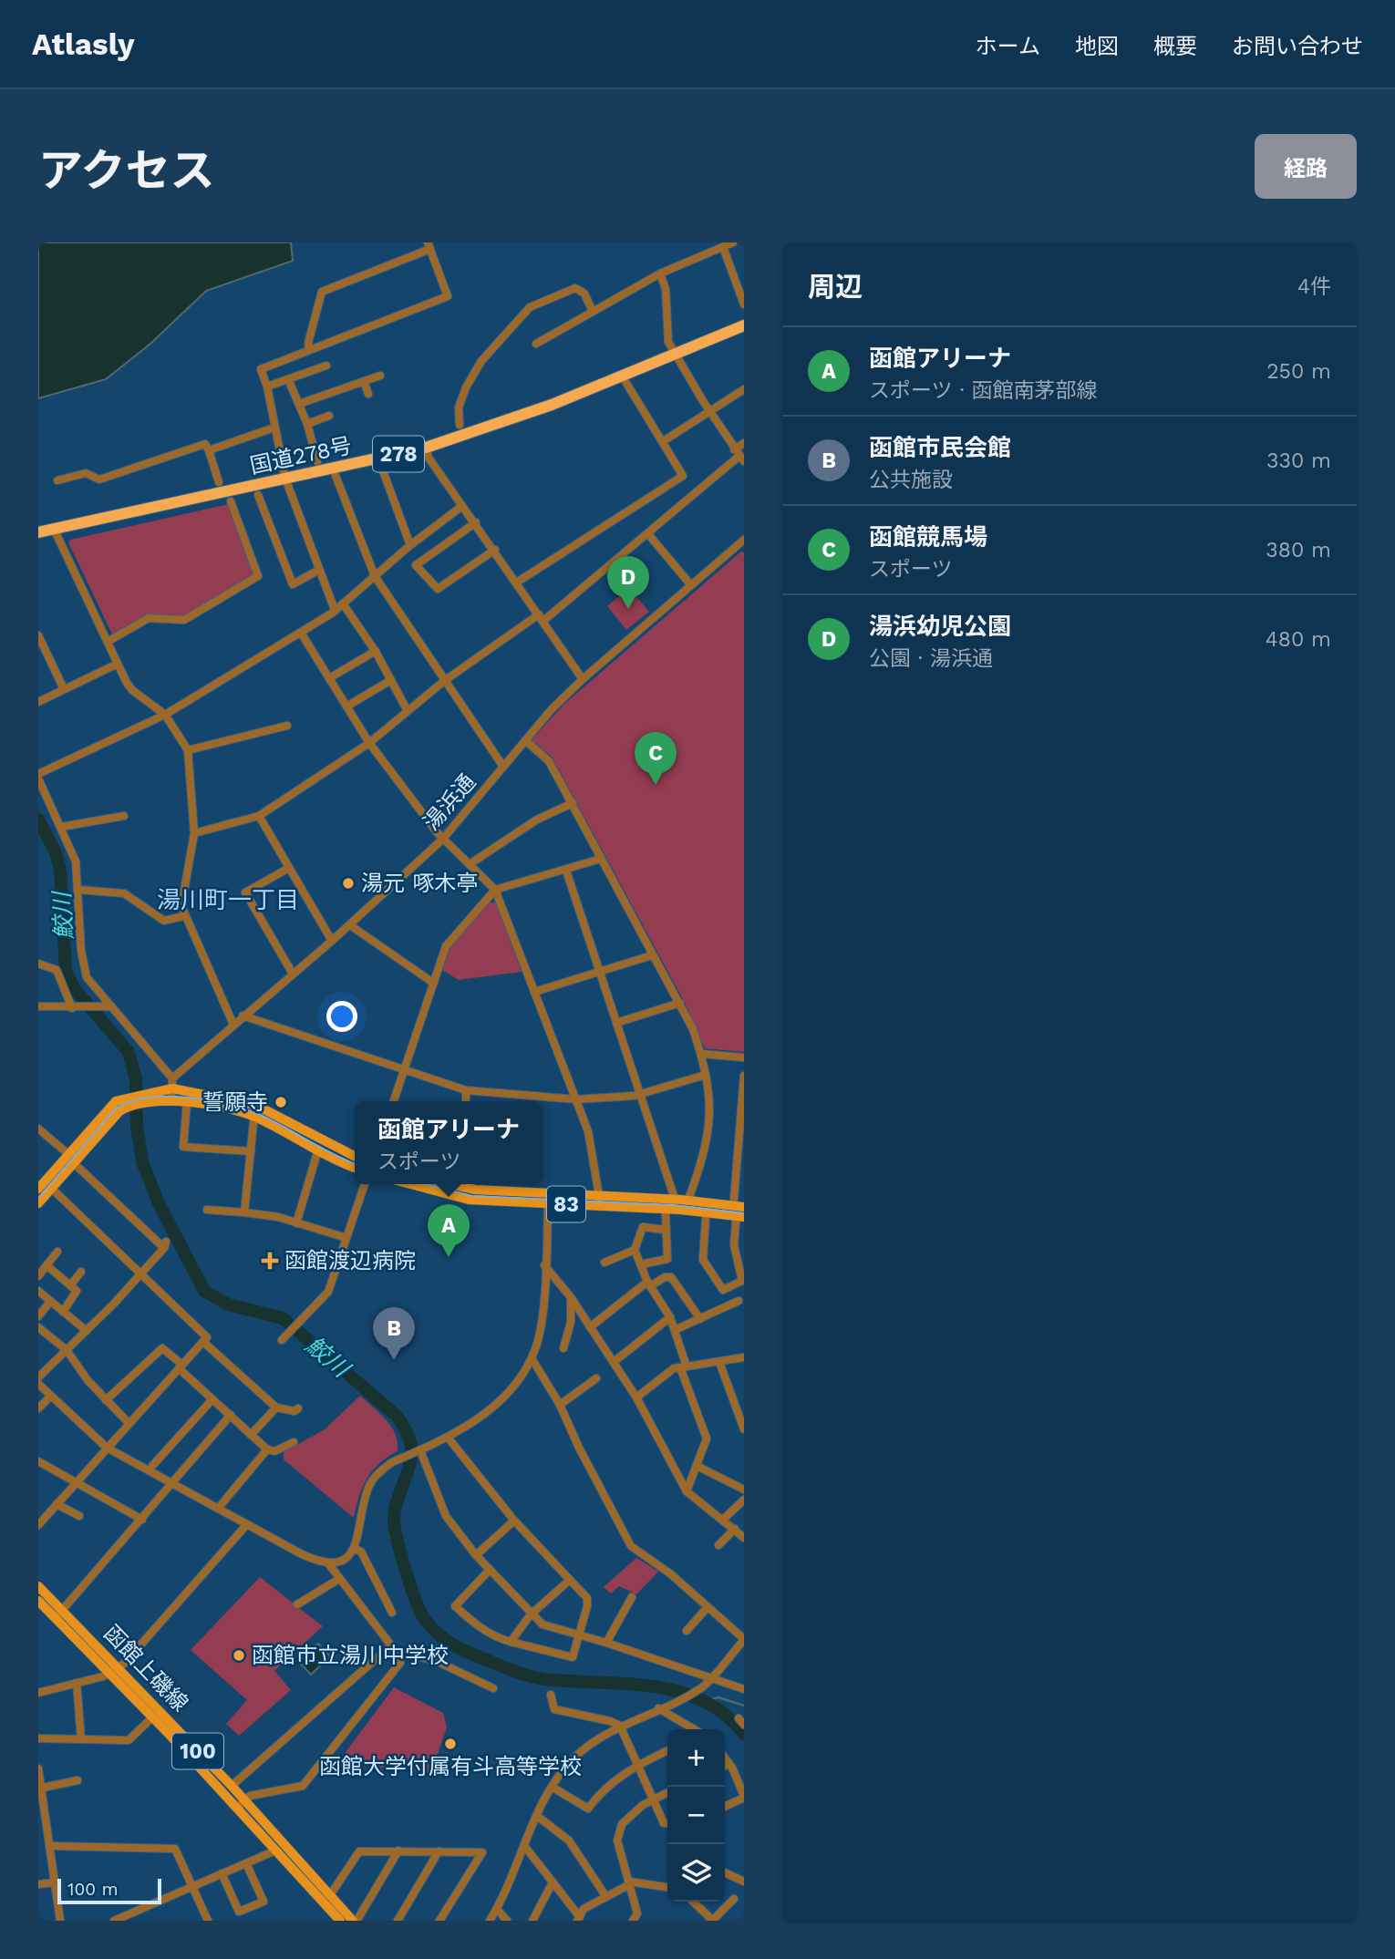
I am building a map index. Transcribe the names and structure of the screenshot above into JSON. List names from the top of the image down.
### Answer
{
  "streets": {
    "highway": ["278", "国道278号"],
    "main road": ["83", "函館上磯線", "100"],
    "street": ["湯浜通"]
  },
  "districts": ["湯川町一丁目"],
  "water": ["鮫川"],
  "places": {
    "other": [
      "湯元 啄木亭",
      "誓願寺",
      "函館市立湯川中学校",
      "函館大学付属有斗高等学校"
    ],
    "health": ["函館渡辺病院"]
  },
  "scale_bar": "100 m",
  "page": {
    "header": "Atlasly",
    "nav": [
      "ホーム",
      "地図",
      "概要",
      "お問い合わせ"
    ],
    "title": "アクセス",
    "buttons": "経路",
    "heading": ["周辺", "4件"],
    "list": [
      {
        "mark": "A",
        "name": "函館アリーナ",
        "note": "スポーツ · 函館南茅部線",
        "value": "250 m"
      },
      {
        "mark": "B",
        "name": "函館市民会館",
        "note": "公共施設",
        "value": "330 m"
      },
      {
        "mark": "C",
        "name": "函館競馬場",
        "note": "スポーツ",
        "value": "380 m"
      },
      {
        "mark": "D",
        "name": "湯浜幼児公園",
        "note": "公園 · 湯浜通",
        "value": "480 m"
      }
    ],
    "pins": [
      "D",
      "C",
      "A",
      "B"
    ],
    "popup": ["函館アリーナ", "スポーツ"],
    "map_buttons": ["+", "−"],
    "scale": "100 m"
  }
}
